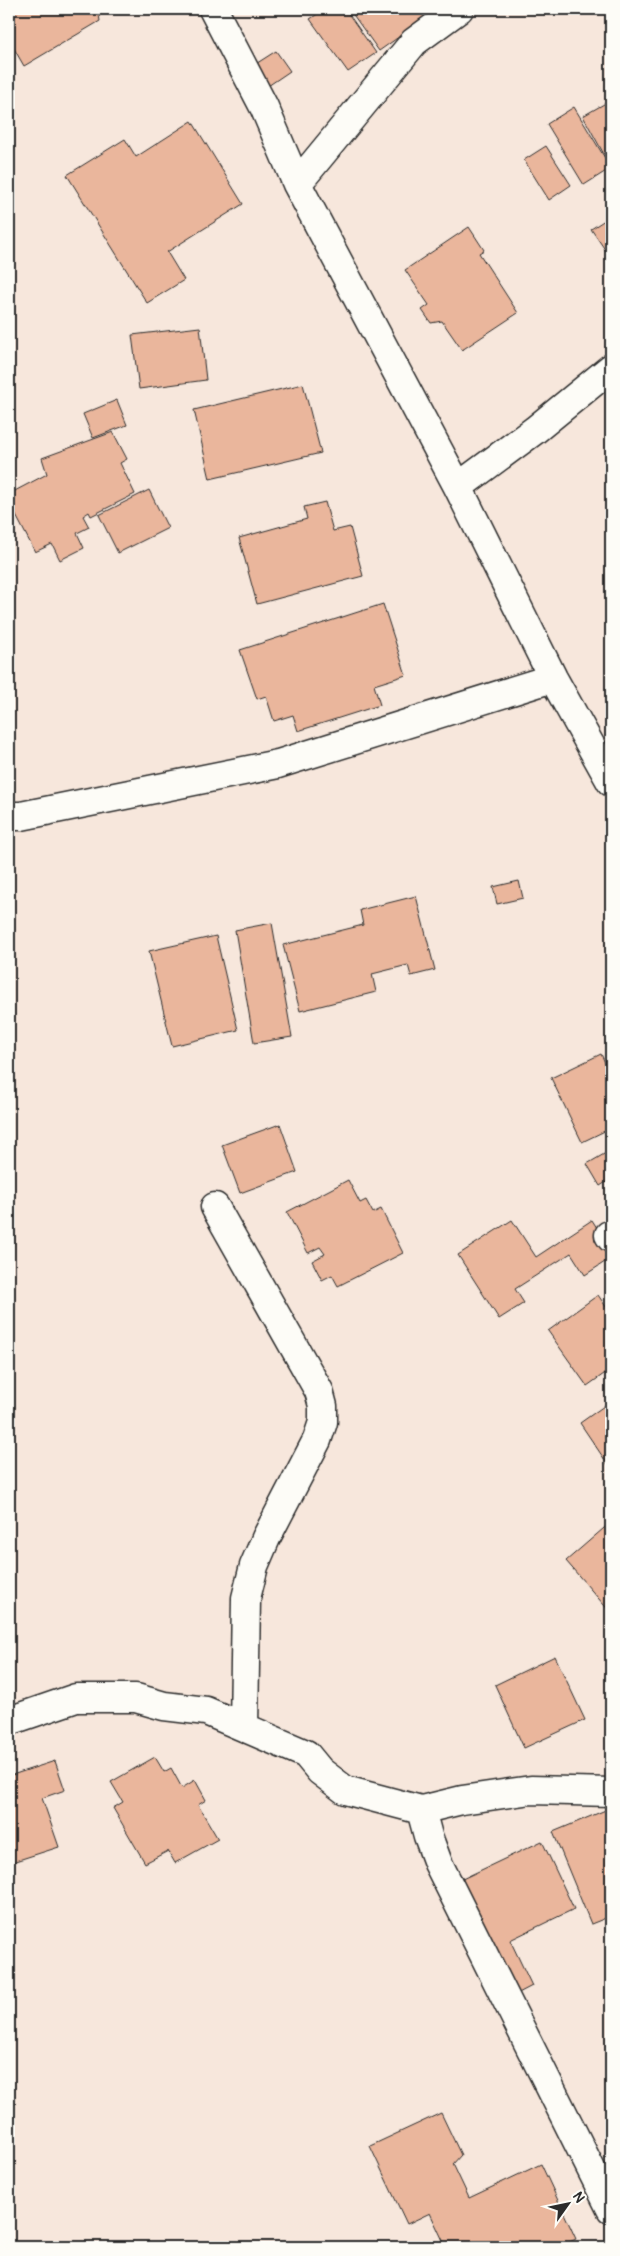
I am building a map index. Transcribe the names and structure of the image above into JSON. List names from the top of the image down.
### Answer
{
  "north": "top right"
}
